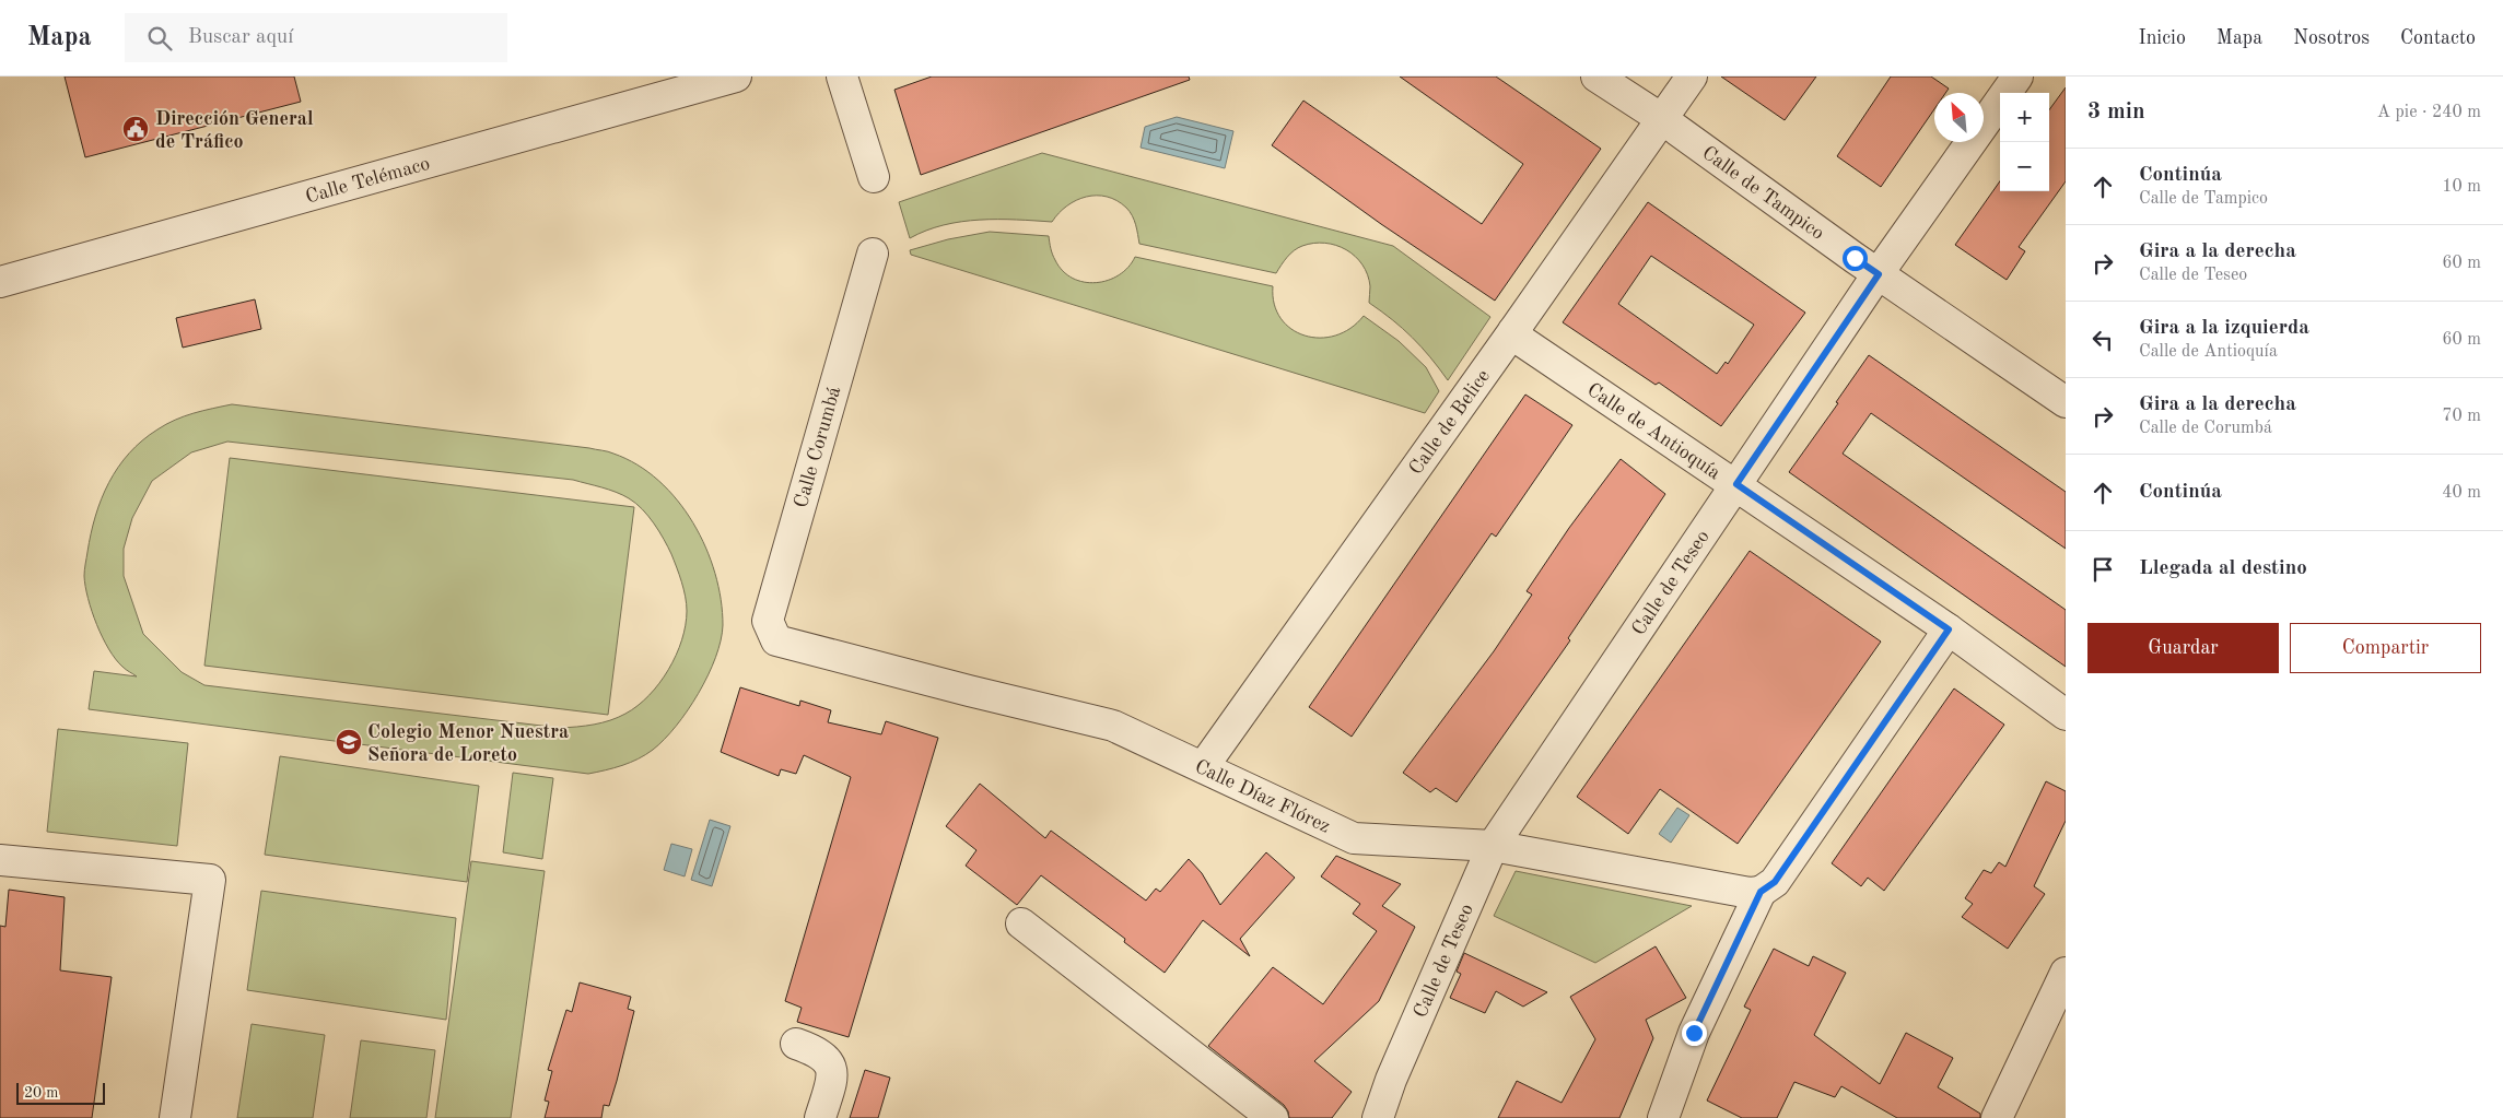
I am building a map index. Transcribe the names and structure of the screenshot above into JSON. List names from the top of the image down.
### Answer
{
  "streets": {
    "street": [
      "Calle Telémaco",
      "Calle de Tampico",
      "Calle de Belice",
      "Calle de Antioquía",
      "Calle Corumbá",
      "Calle de Teseo",
      "Calle Díaz Flórez"
    ]
  },
  "crossings": [
    ["Calle de Tampico", "Calle de Belice"],
    ["Calle de Tampico", "Calle de Teseo"],
    ["Calle de Belice", "Calle de Antioquía"],
    ["Calle de Belice", "Calle Díaz Flórez"],
    ["Calle de Antioquía", "Calle de Teseo"],
    ["Calle Corumbá", "Calle Díaz Flórez"],
    ["Calle de Teseo", "Calle Díaz Flórez"]
  ],
  "places": {
    "public building": ["Dirección General de Tráfico"],
    "school or university": ["Colegio Menor Nuestra Señora de Loreto"]
  },
  "scale_bar": "20 m",
  "north": "top left",
  "page": {
    "header": "Mapa",
    "search": "Buscar aquí",
    "nav": [
      "Inicio",
      "Mapa",
      "Nosotros",
      "Contacto"
    ],
    "heading": ["3 min", "A pie · 240 m"],
    "map_buttons": ["+", "−"],
    "list": [
      ["Continúa", "Calle de Tampico", "10 m"],
      ["Gira a la derecha", "Calle de Teseo", "60 m"],
      ["Gira a la izquierda", "Calle de Antioquía", "60 m"],
      ["Gira a la derecha", "Calle de Corumbá", "70 m"],
      ["Continúa", "40 m"],
      "Llegada al destino"
    ],
    "buttons": ["Guardar", "Compartir"],
    "scale": "20 m"
  }
}
